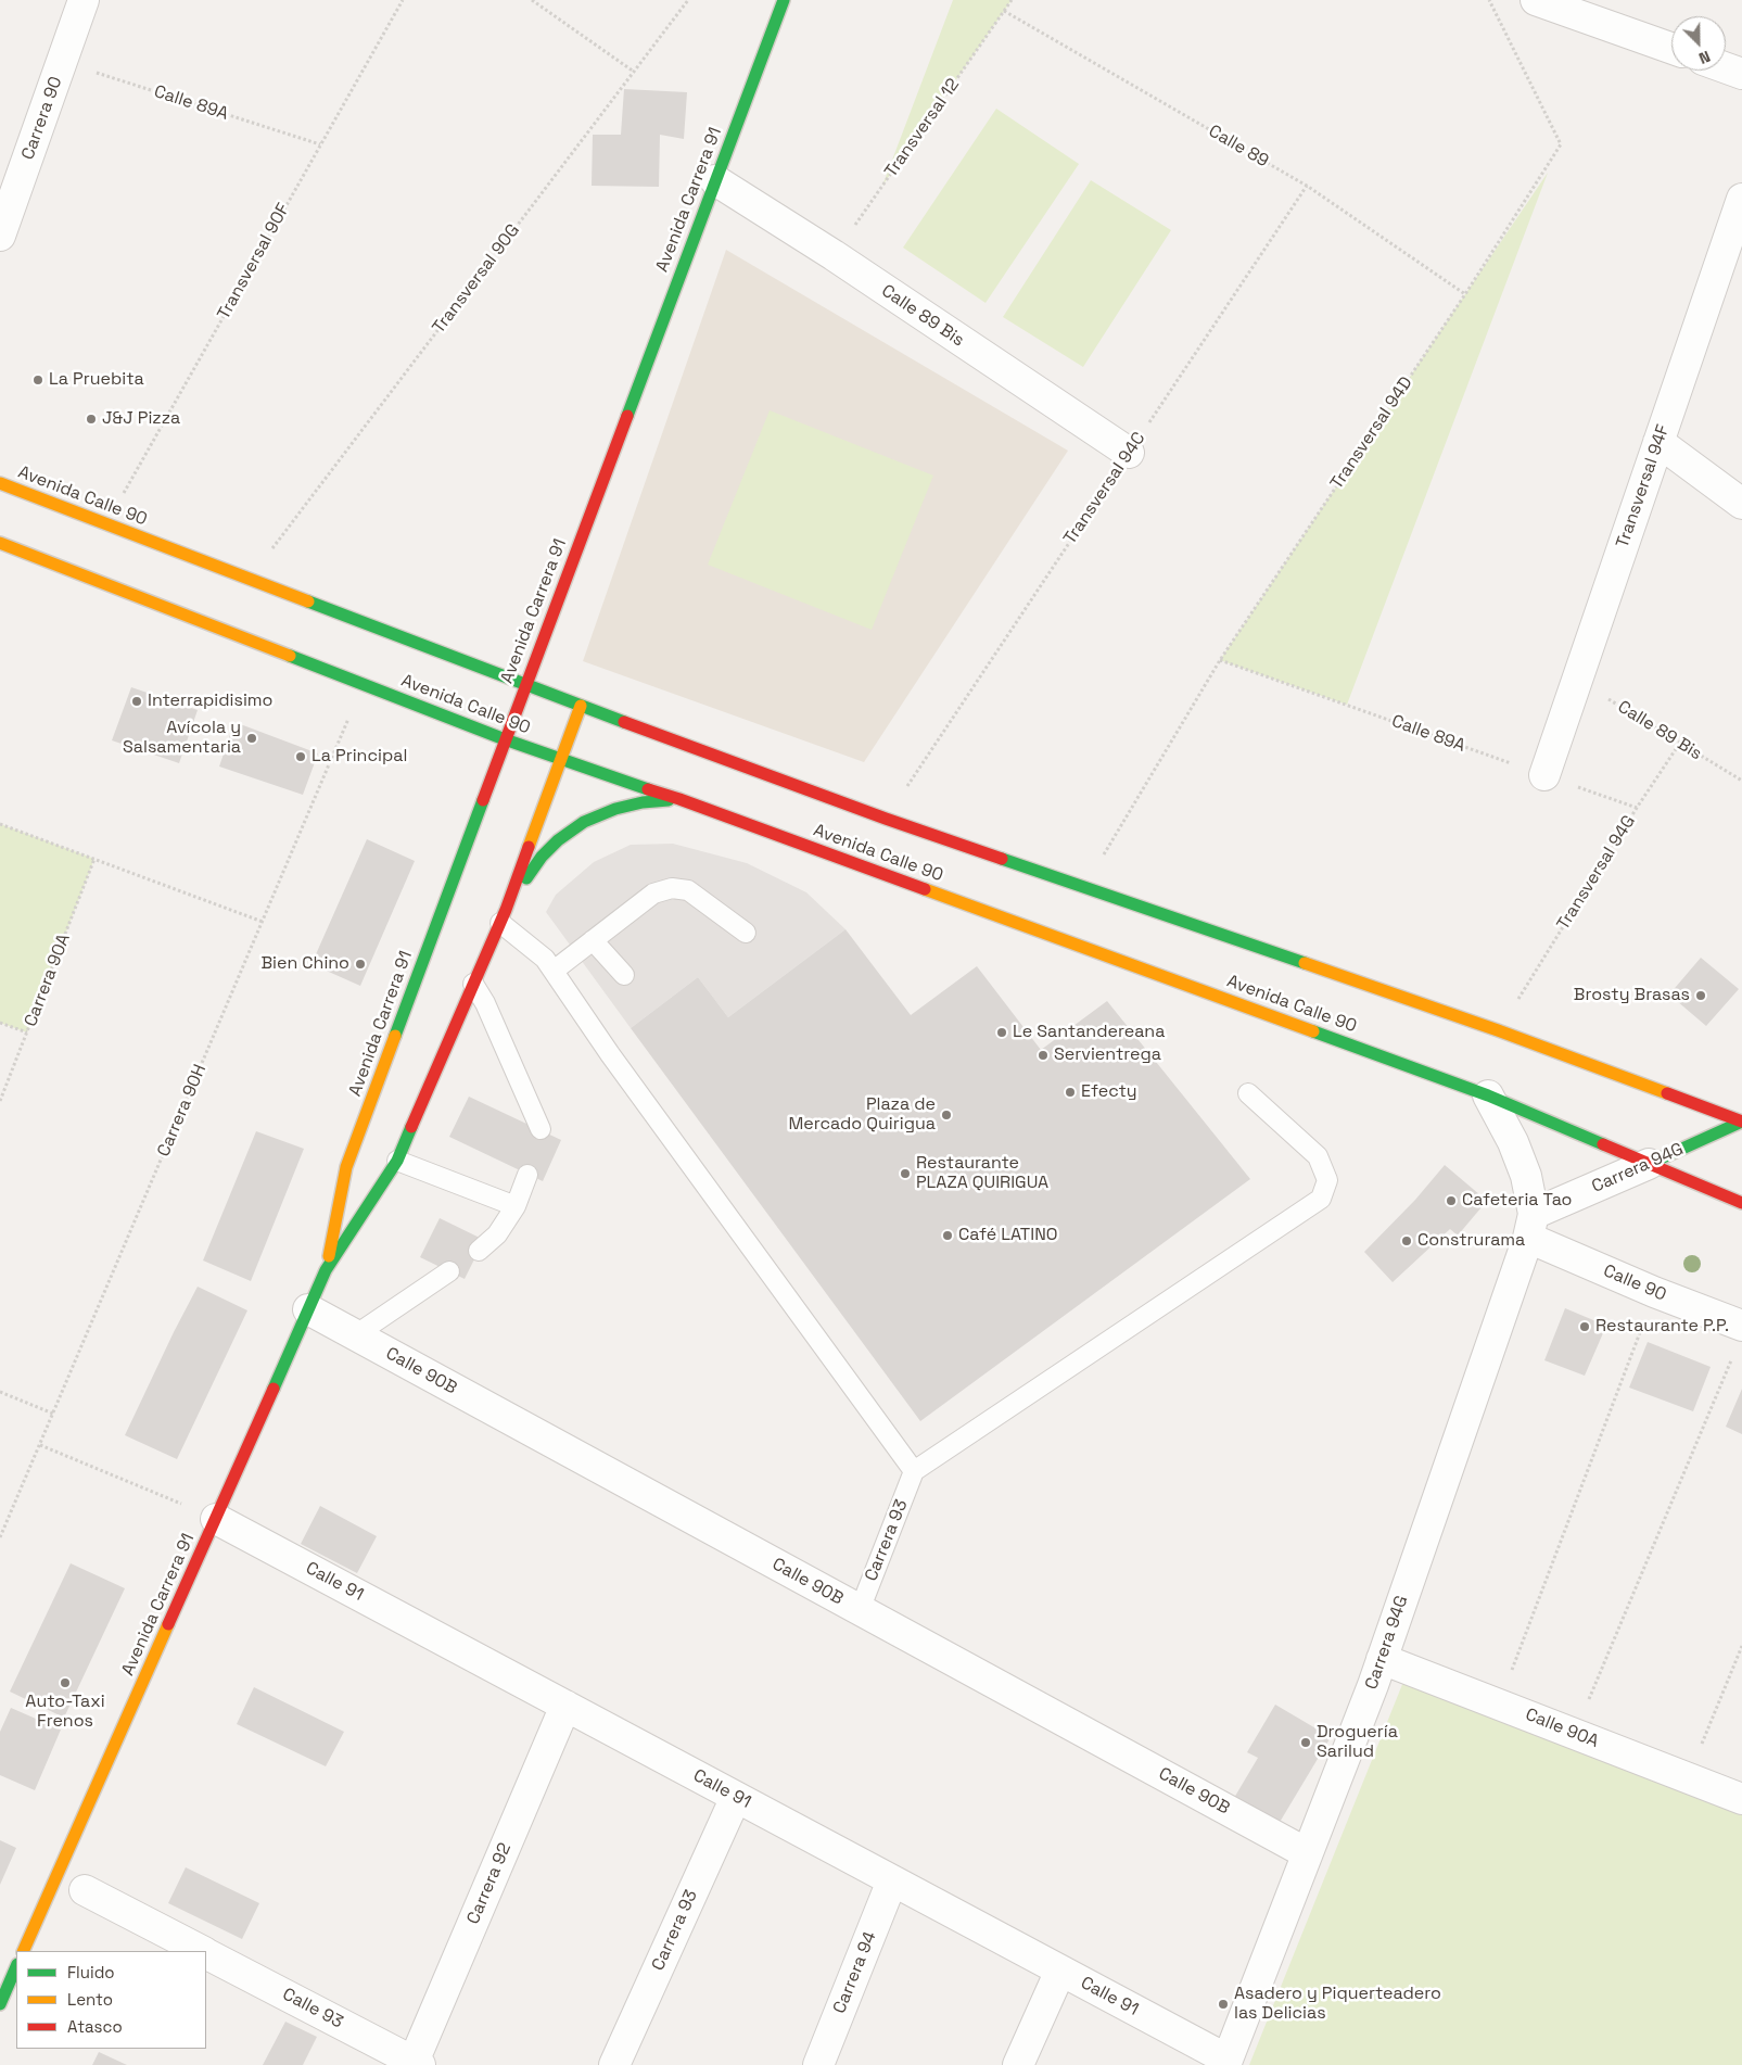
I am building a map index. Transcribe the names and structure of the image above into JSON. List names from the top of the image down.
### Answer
{
  "streets": {
    "main road": ["Avenida Carrera 91", "Avenida Calle 90", "Carrera 94G"],
    "street": [
      "Carrera 90",
      "Calle 89 Bis",
      "Transversal 94F",
      "Calle 90",
      "Calle 90B",
      "Carrera 93",
      "Calle 91",
      "Calle 90A",
      "Carrera 92",
      "Carrera 94",
      "Calle 93"
    ],
    "path": [
      "Calle 89A",
      "Transversal 12",
      "Calle 89",
      "Transversal 90F",
      "Transversal 90G",
      "Transversal 94D",
      "Transversal 94C",
      "Transversal 94G",
      "Carrera 90A",
      "Carrera 90H"
    ]
  },
  "crossings": [
    ["Calle 89A", "Carrera 90"],
    ["Calle 89A", "Transversal 90F"],
    ["Calle 89A", "Transversal 94D"],
    ["Calle 89A", "Transversal 94F"],
    ["Calle 89A", "Transversal 94G"],
    ["Transversal 12", "Calle 89"],
    ["Transversal 12", "Calle 89 Bis"],
    ["Calle 89", "Transversal 94D"],
    ["Calle 89", "Transversal 94C"],
    ["Avenida Carrera 91", "Calle 89 Bis"],
    ["Avenida Carrera 91", "Avenida Calle 90"],
    ["Avenida Carrera 91", "Calle 90B"],
    ["Avenida Carrera 91", "Calle 91"],
    ["Transversal 90F", "Avenida Calle 90"],
    ["Calle 89 Bis", "Transversal 94F"],
    ["Calle 89 Bis", "Transversal 94C"],
    ["Calle 89 Bis", "Transversal 94G"],
    ["Avenida Calle 90", "Carrera 90H"],
    ["Avenida Calle 90", "Carrera 94G"],
    ["Carrera 94G", "Calle 90"],
    ["Carrera 94G", "Calle 90B"],
    ["Carrera 94G", "Calle 91"],
    ["Carrera 94G", "Calle 90A"],
    ["Calle 90B", "Carrera 93"],
    ["Carrera 93", "Calle 91"],
    ["Calle 91", "Carrera 92"],
    ["Calle 91", "Carrera 94"],
    ["Carrera 92", "Calle 93"]
  ],
  "places": [
    "La Pruebita",
    "J&J Pizza",
    "Interrapidisimo",
    "Avícola y Salsamentaria",
    "La Principal",
    "Bien Chino",
    "Brosty Brasas",
    "Le Santandereana",
    "Servientrega",
    "Efecty",
    "Plaza de Mercado Quirigua",
    "Restaurante PLAZA QUIRIGUA",
    "Cafeteria Tao",
    "Café LATINO",
    "Construrama",
    "Restaurante P.P.",
    "Auto-Taxi Frenos",
    "Droguería Sarilud",
    "Asadero y Piquerteadero las Delicias"
  ],
  "legend": ["Fluido", "Lento", "Atasco"],
  "north": "bottom right"
}
